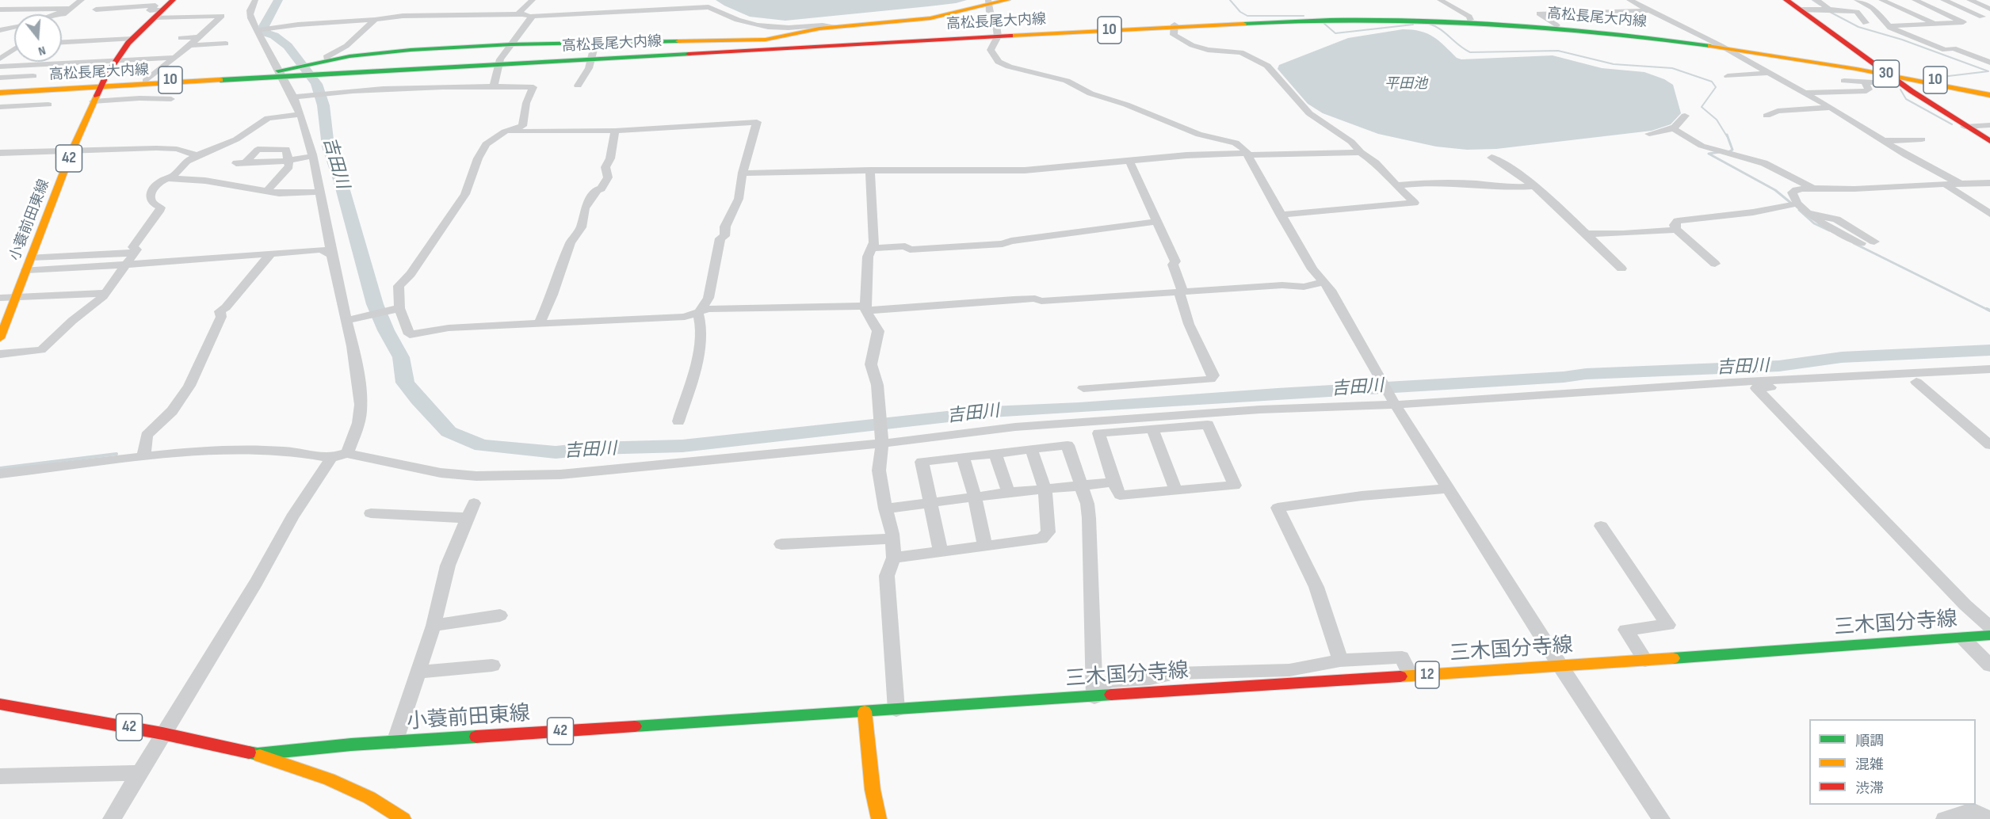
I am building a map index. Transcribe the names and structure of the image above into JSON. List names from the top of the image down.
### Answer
{
  "streets": {
    "main road": [
      "高松長尾大内線",
      "10",
      "30",
      "42",
      "小蓑前田東線",
      "三木国分寺線",
      "12"
    ]
  },
  "crossings": [
    ["高松長尾大内線", "30"],
    ["高松長尾大内線", "小蓑前田東線"],
    ["小蓑前田東線", "三木国分寺線"]
  ],
  "water": ["平田池", "吉田川"],
  "legend": ["順調", "混雑", "渋滞"],
  "north": "bottom"
}
